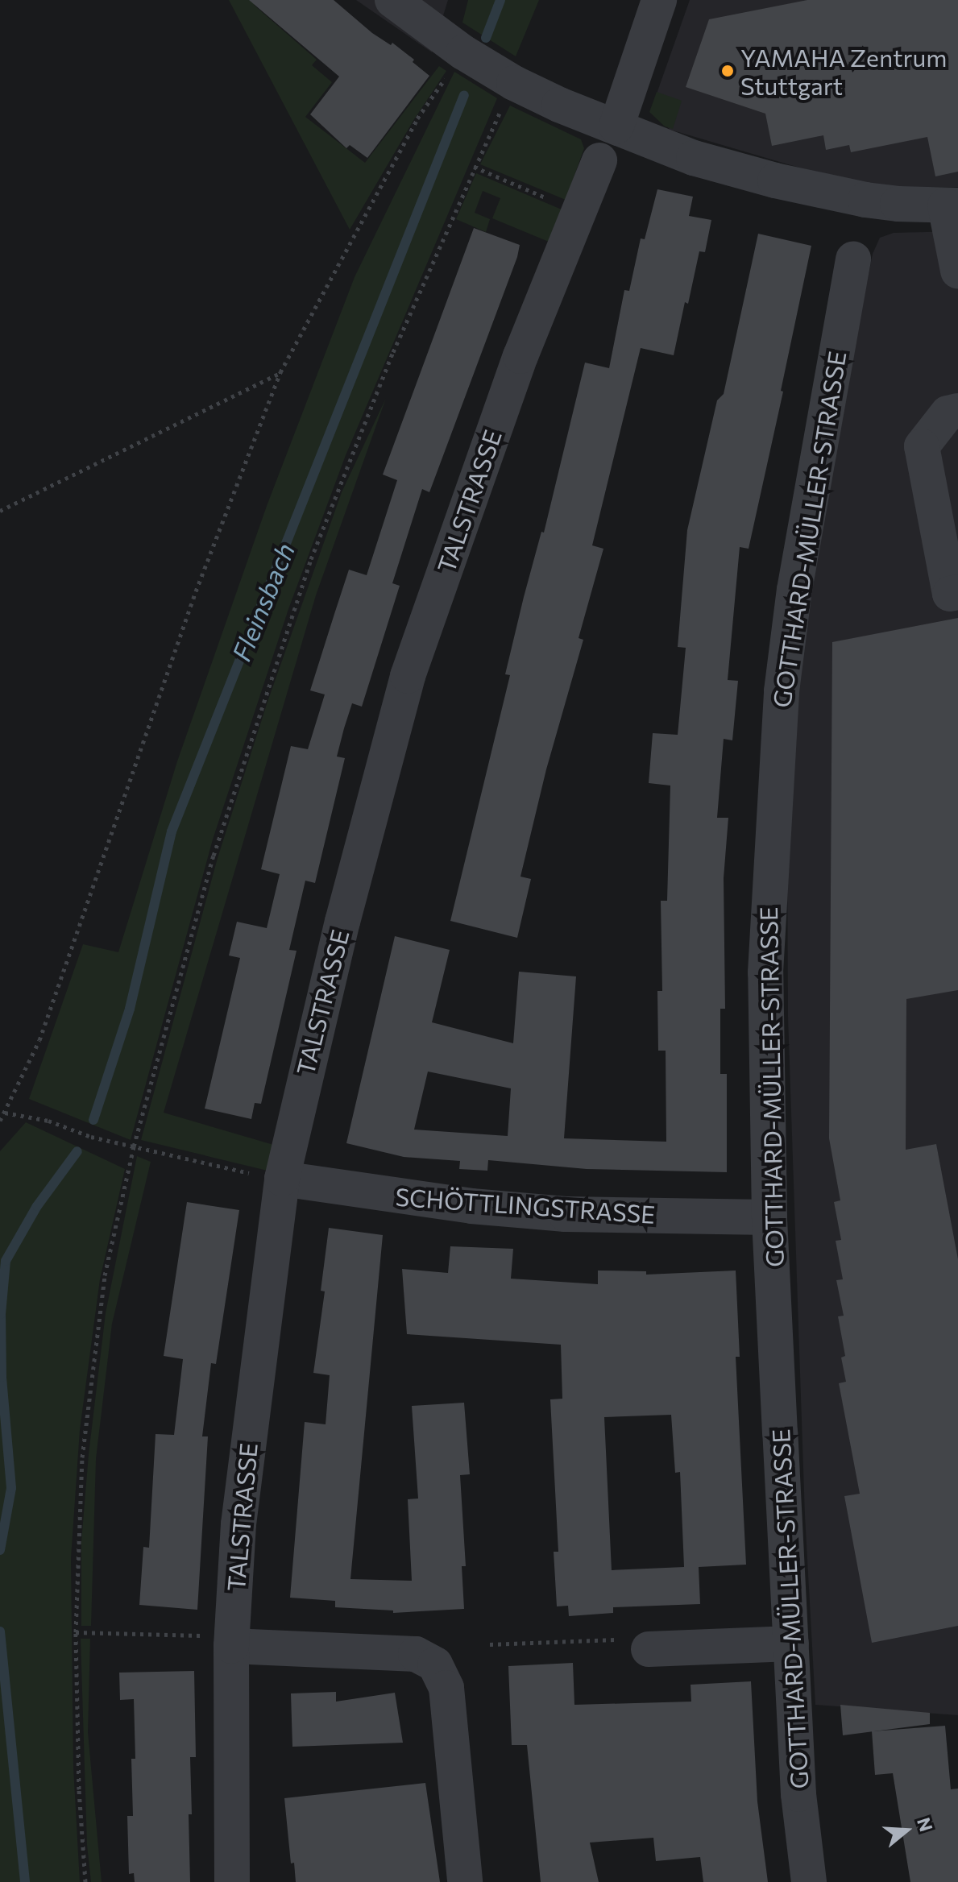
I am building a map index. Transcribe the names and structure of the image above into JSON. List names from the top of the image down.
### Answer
{
  "streets": {
    "street": ["TALSTRASSE", "GOTTHARD-MÜLLER-STRASSE", "SCHÖTTLINGSTRASSE"]
  },
  "crossings": [
    ["TALSTRASSE", "SCHÖTTLINGSTRASSE"],
    ["GOTTHARD-MÜLLER-STRASSE", "SCHÖTTLINGSTRASSE"]
  ],
  "water": ["Fleinsbach"],
  "places": ["YAMAHA Zentrum Stuttgart"],
  "north": "right"
}
